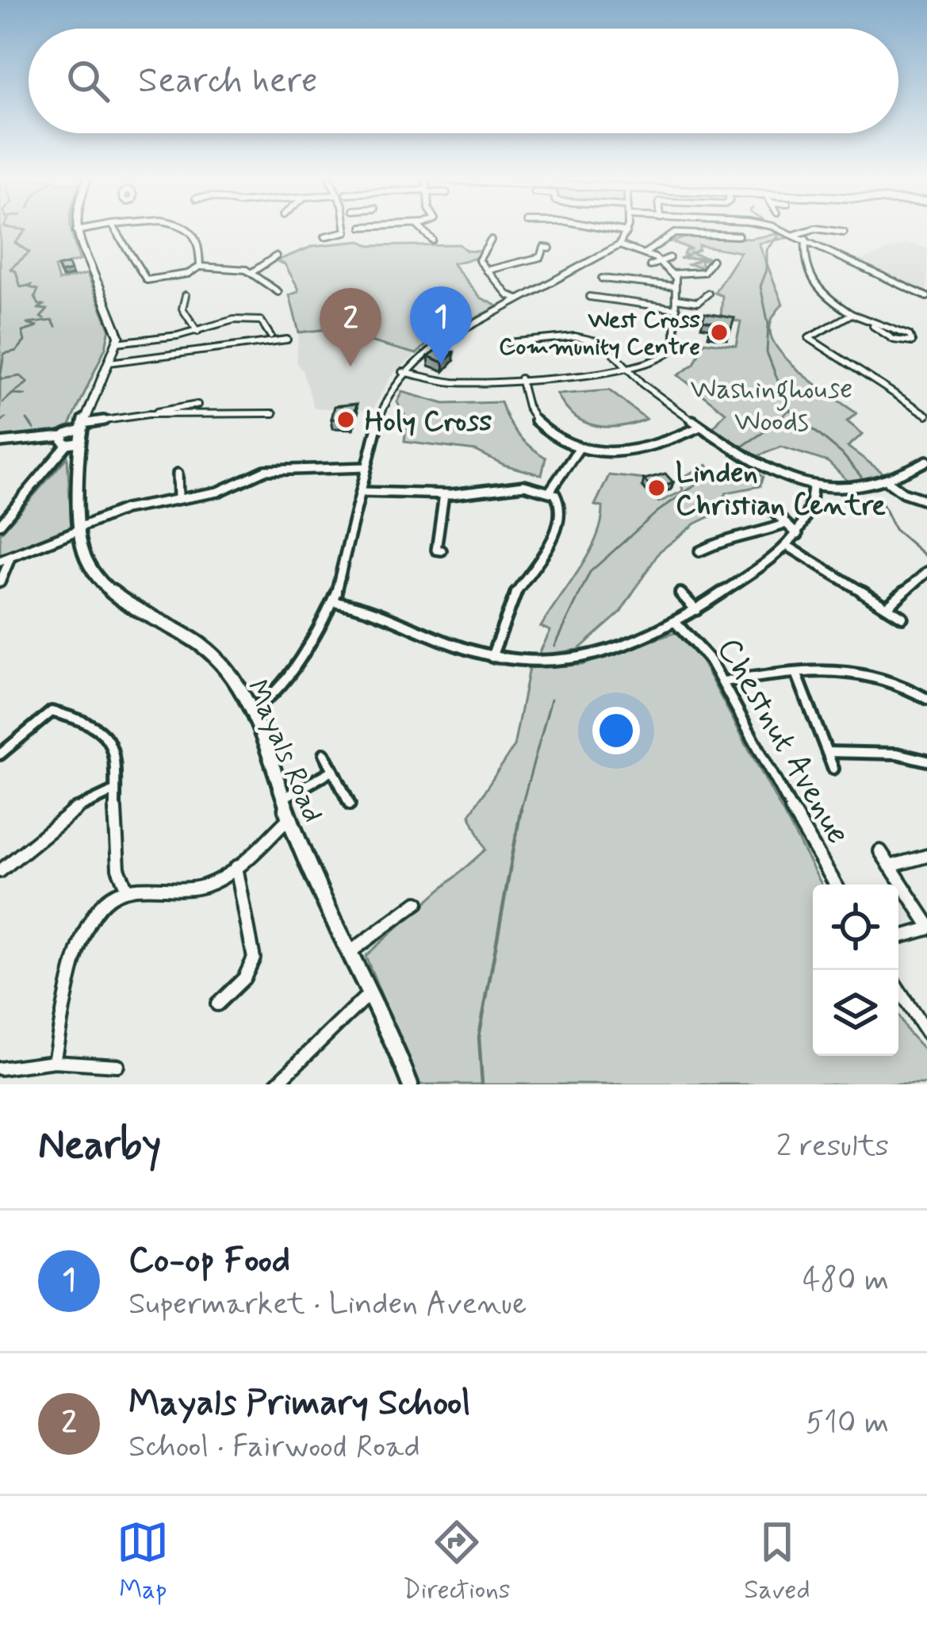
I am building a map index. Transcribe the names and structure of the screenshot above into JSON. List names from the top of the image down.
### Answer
{
  "streets": {
    "main road": ["Mayals Road"],
    "street": ["Chestnut Avenue"]
  },
  "parks": ["Washinghouse Woods"],
  "places": ["West Cross Community Centre", "Holy Cross", "Linden Christian Centre"],
  "page": {
    "search": "Search here",
    "pins": ["1", "2"],
    "heading": ["Nearby", "2 results"],
    "list": [
      {
        "mark": "1",
        "name": "Co-op Food",
        "note": "Supermarket · Linden Avenue",
        "value": "480 m"
      },
      {
        "mark": "2",
        "name": "Mayals Primary School",
        "note": "School · Fairwood Road",
        "value": "510 m"
      }
    ],
    "nav": ["Map", "Directions", "Saved"]
  }
}
